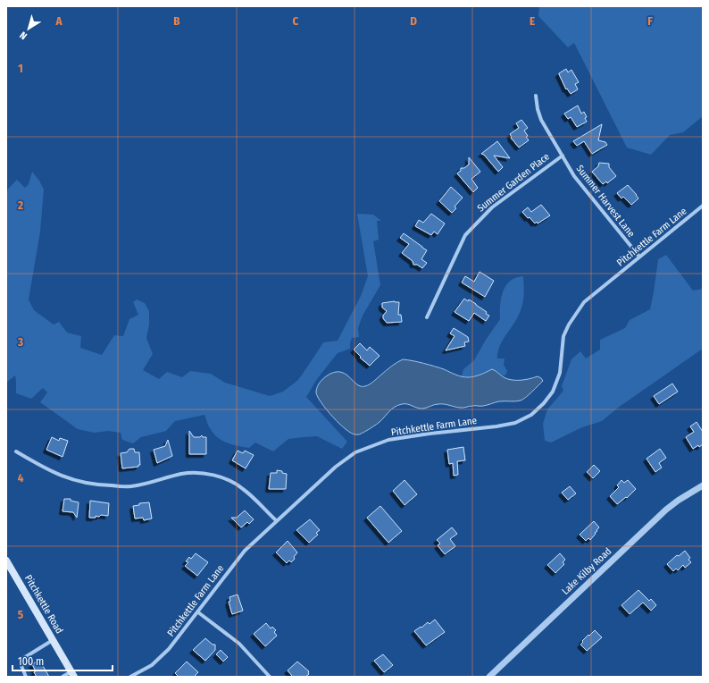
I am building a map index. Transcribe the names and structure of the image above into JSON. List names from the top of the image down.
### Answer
{
  "streets": {
    "main road": ["Pitchkettle Road"],
    "street": [
      "Summer Garden Place",
      "Summer Harvest Lane",
      "Pitchkettle Farm Lane",
      "Lake Kilby Road"
    ]
  },
  "crossings": [
    ["Summer Garden Place", "Summer Harvest Lane"],
    ["Summer Harvest Lane", "Pitchkettle Farm Lane"]
  ],
  "scale_bar": "100 m",
  "north": "bottom left",
  "grid": {
    "columns": [
      "A",
      "B",
      "C",
      "D",
      "E",
      "F"
    ],
    "rows": [
      "1",
      "2",
      "3",
      "4",
      "5"
    ]
  }
}
